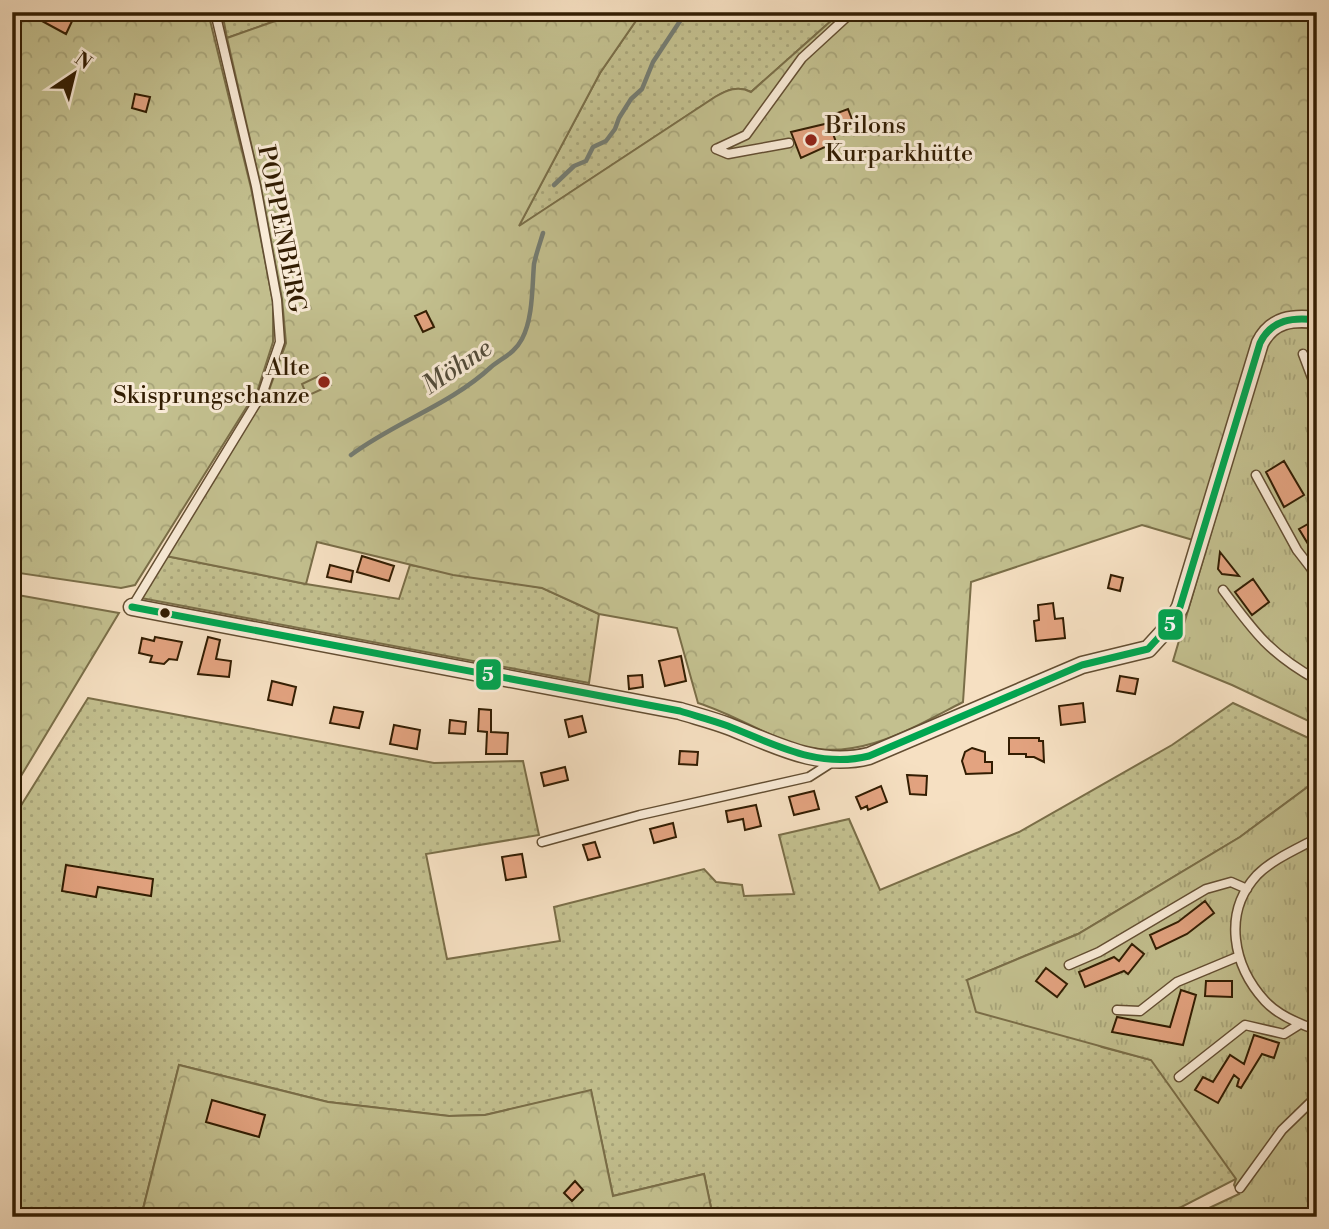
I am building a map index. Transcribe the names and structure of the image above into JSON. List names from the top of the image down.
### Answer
{
  "streets": {
    "lane": ["POPPENBERG"]
  },
  "water": ["Möhne"],
  "places": ["Brilons Kurparkhütte", "Alte Skisprungschanze"],
  "lines": ["transit line 5"],
  "north": "top right"
}
